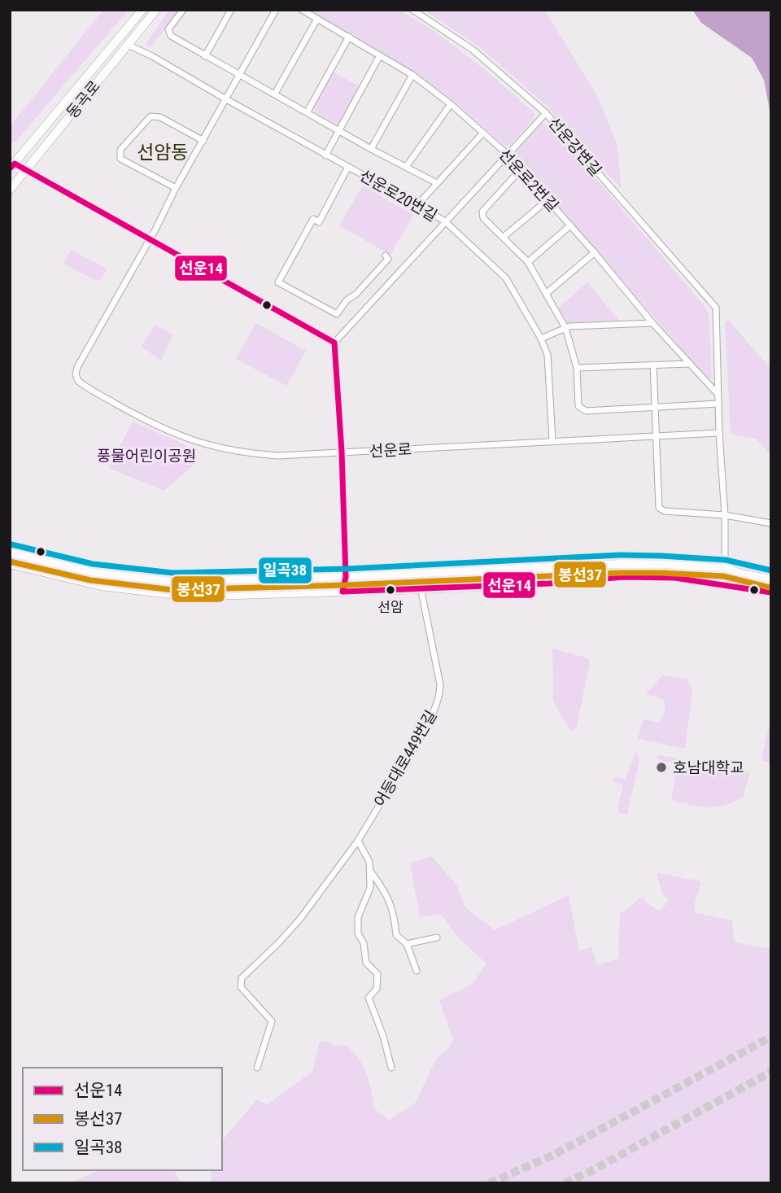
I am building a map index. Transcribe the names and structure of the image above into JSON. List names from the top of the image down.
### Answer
{
  "streets": {
    "main road": ["동곡로"],
    "street": [
      "선운강변길",
      "선운로2번길",
      "선운로20번길",
      "선운로",
      "어등대로449번길"
    ]
  },
  "crossings": [
    ["동곡로", "선운로20번길"],
    ["선운강변길", "선운로2번길"],
    ["선운로20번길", "선운로"]
  ],
  "districts": ["선암동"],
  "parks": ["풍물어린이공원"],
  "places": ["선암", "호남대학교"],
  "lines": ["transit line 선운14", "transit line 일곡38", "transit line 봉선37"],
  "legend": ["선운14", "봉선37", "일곡38"]
}
